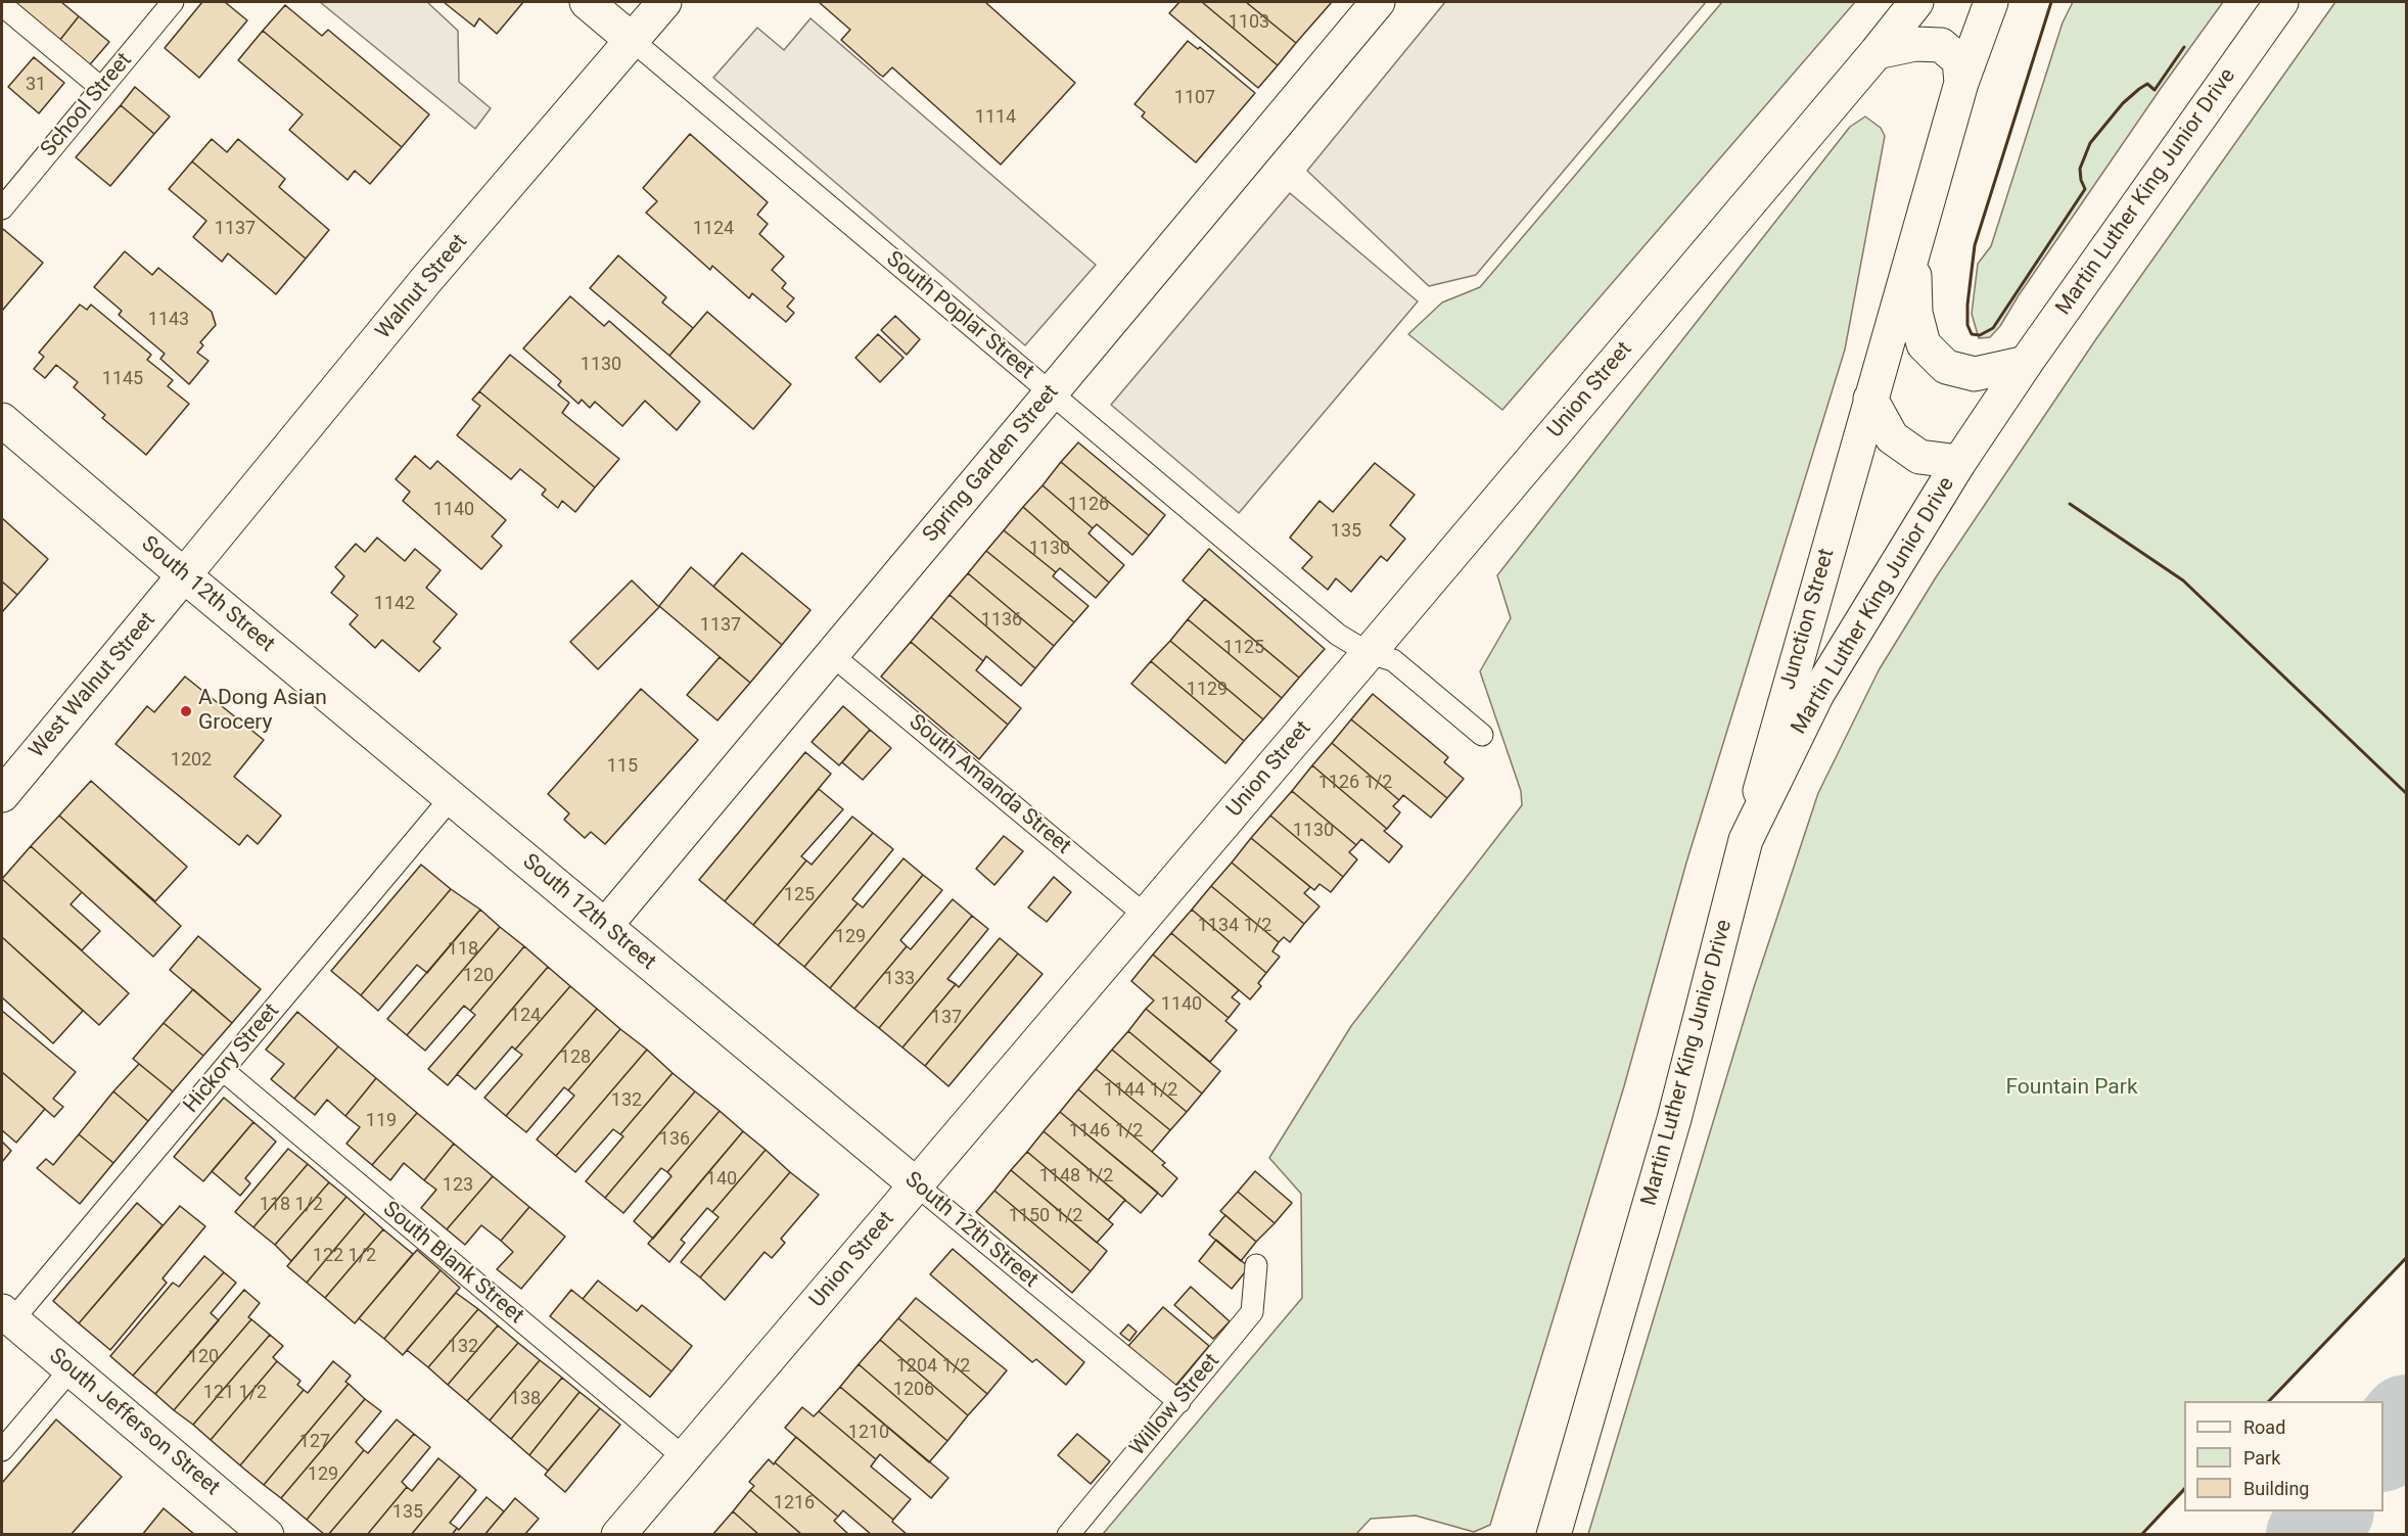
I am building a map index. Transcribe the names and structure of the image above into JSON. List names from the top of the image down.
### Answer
{
  "streets": {
    "street": [
      "Martin Luther King Junior Drive",
      "Walnut Street",
      "South Poplar Street",
      "Union Street",
      "Spring Garden Street",
      "South 12th Street",
      "Junction Street",
      "West Walnut Street",
      "South Jefferson Street"
    ],
    "lane": [
      "School Street",
      "South Amanda Street",
      "Hickory Street",
      "South Blank Street",
      "Willow Street"
    ]
  },
  "crossings": [
    ["Martin Luther King Junior Drive", "Junction Street"],
    ["Walnut Street", "South Poplar Street"],
    ["Walnut Street", "South 12th Street"],
    ["Walnut Street", "West Walnut Street"],
    ["South Poplar Street", "Union Street"],
    ["South Poplar Street", "Spring Garden Street"],
    ["Union Street", "South 12th Street"],
    ["Union Street", "South Amanda Street"],
    ["Union Street", "South Blank Street"],
    ["Spring Garden Street", "South 12th Street"],
    ["Spring Garden Street", "South Amanda Street"],
    ["South 12th Street", "West Walnut Street"],
    ["South 12th Street", "Hickory Street"],
    ["South 12th Street", "Willow Street"],
    ["Hickory Street", "South Blank Street"],
    ["Hickory Street", "South Jefferson Street"]
  ],
  "parks": ["Fountain Park"],
  "places": ["A Dong Asian Grocery"],
  "house_numbers": [
    "1103",
    "31",
    "1107",
    "1114",
    "1137",
    "1124",
    "1143",
    "1130",
    "1145",
    "1126",
    "1140",
    "135",
    "1130",
    "1142",
    "1136",
    "1137",
    "1125",
    "1129",
    "1202",
    "115",
    "1126 1/2",
    "1130",
    "125",
    "1134 1/2",
    "129",
    "118",
    "120",
    "133",
    "1140",
    "124",
    "137",
    "128",
    "1144 1/2",
    "132",
    "119",
    "1146 1/2",
    "136",
    "1148 1/2",
    "140",
    "123",
    "118 1/2",
    "1150 1/2",
    "122 1/2",
    "132",
    "120",
    "1204 1/2",
    "1206",
    "121 1/2",
    "138",
    "1210",
    "127",
    "129",
    "1216",
    "135"
  ],
  "legend": ["Road", "Park", "Building"]
}
